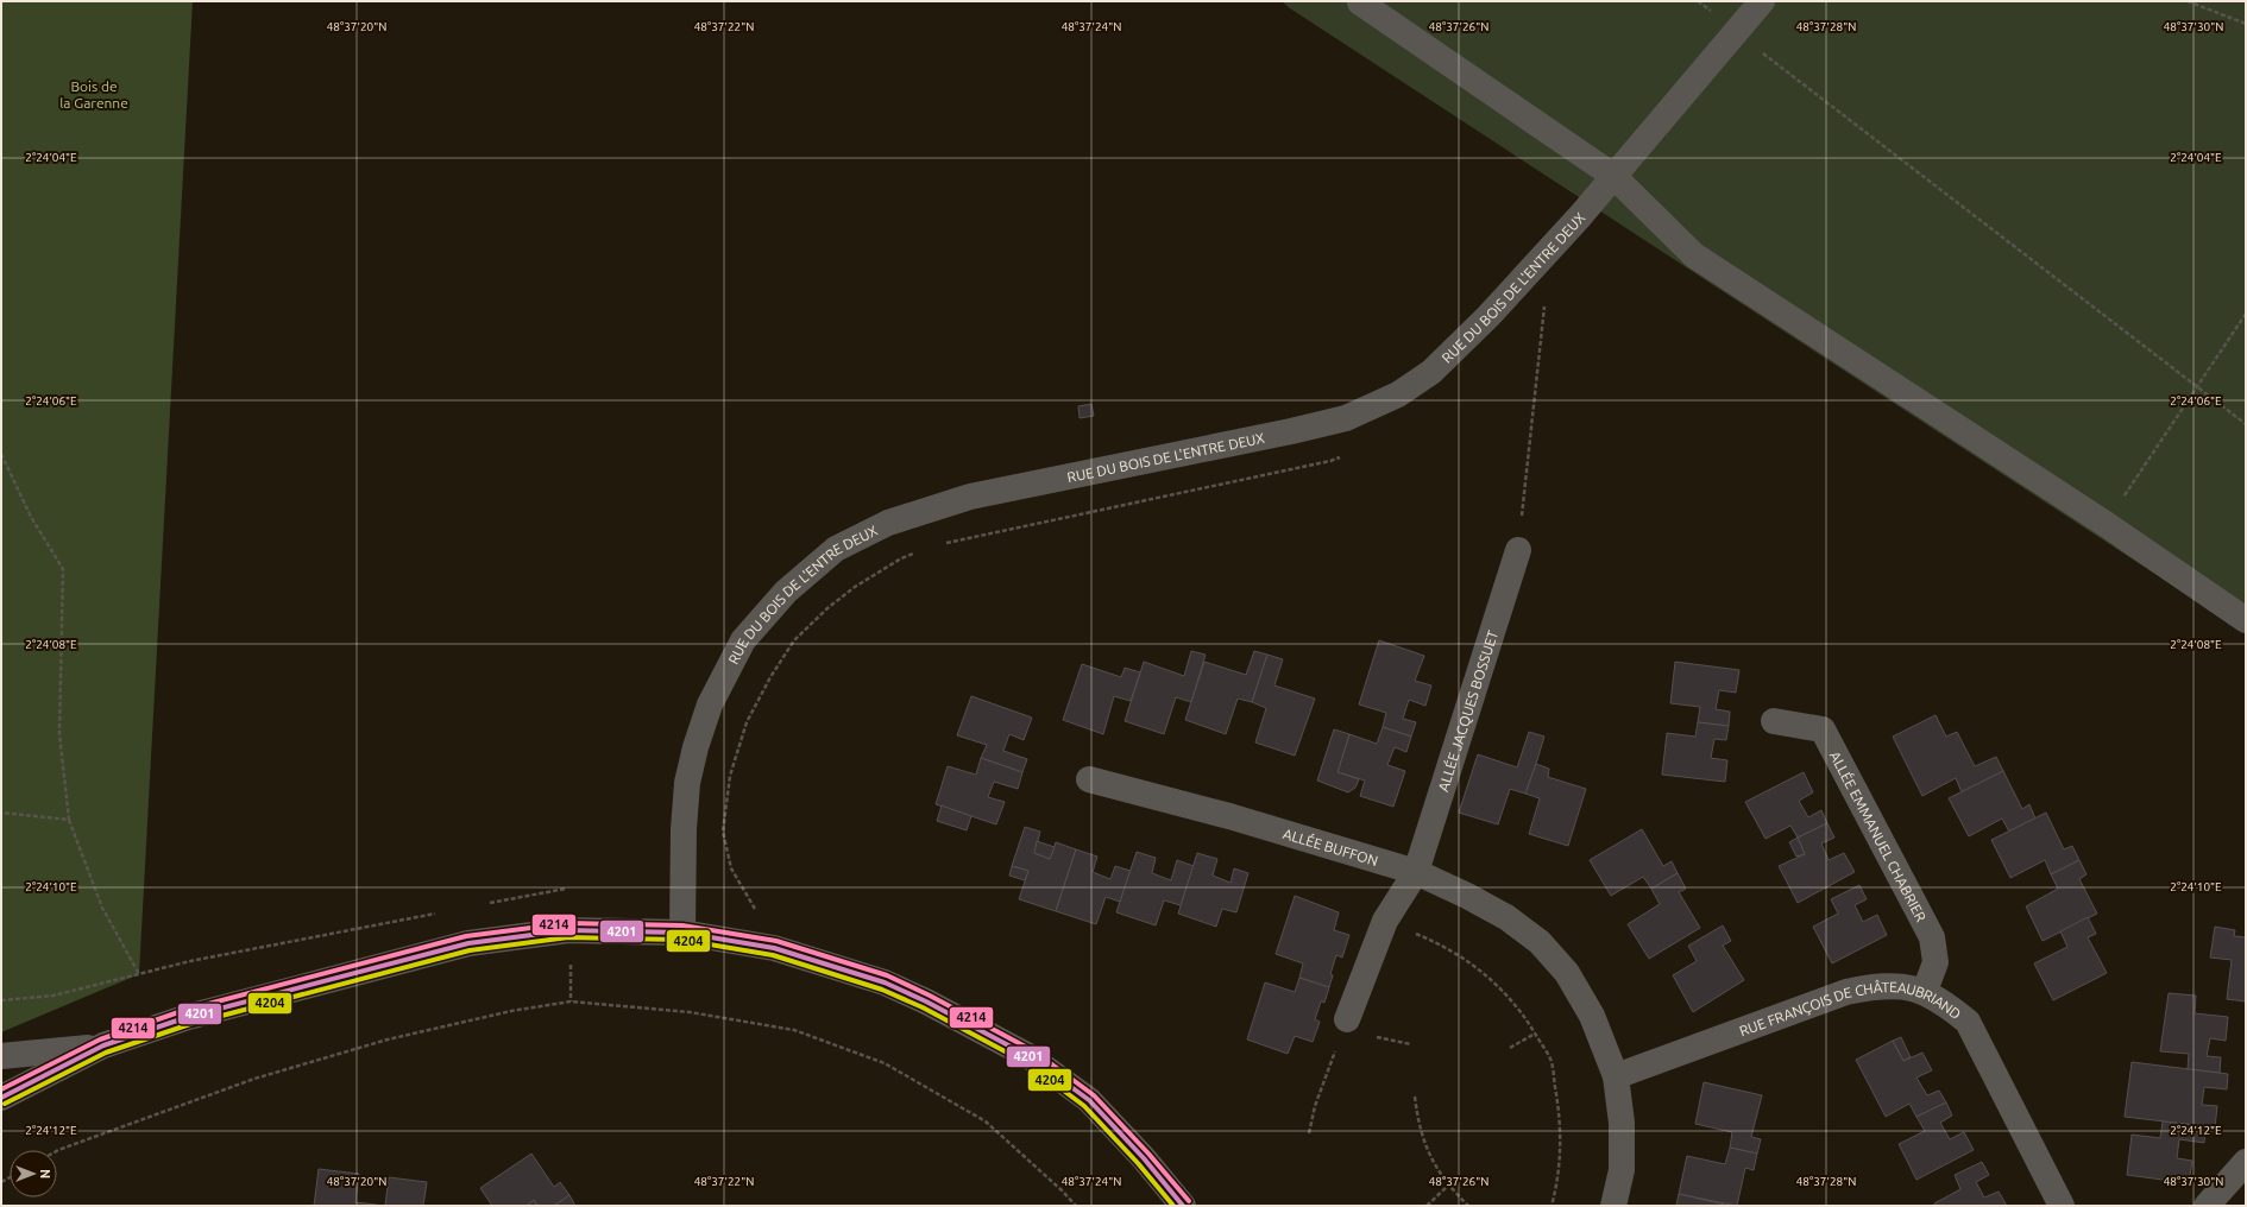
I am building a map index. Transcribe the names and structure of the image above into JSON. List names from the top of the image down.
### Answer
{
  "streets": {
    "street": [
      "RUE DU BOIS DE L'ENTRE DEUX",
      "ALLÉE JACQUES BOSSUET",
      "ALLÉE EMMANUEL CHABRIER",
      "ALLÉE BUFFON",
      "RUE FRANÇOIS DE CHÂTEAUBRIAND"
    ]
  },
  "crossings": [
    ["ALLÉE JACQUES BOSSUET", "ALLÉE BUFFON"],
    ["ALLÉE EMMANUEL CHABRIER", "RUE FRANÇOIS DE CHÂTEAUBRIAND"]
  ],
  "parks": ["Bois de la Garenne"],
  "lines": ["transit line 4214", "transit line 4201", "transit line 4204"],
  "north": "right",
  "coordinates": [
    "48°37'20\"N",
    "48°37'22\"N",
    "48°37'24\"N",
    "48°37'26\"N",
    "48°37'28\"N",
    "48°37'30\"N",
    "2°24'04\"E",
    "2°24'06\"E",
    "2°24'08\"E",
    "2°24'10\"E",
    "2°24'12\"E"
  ]
}
